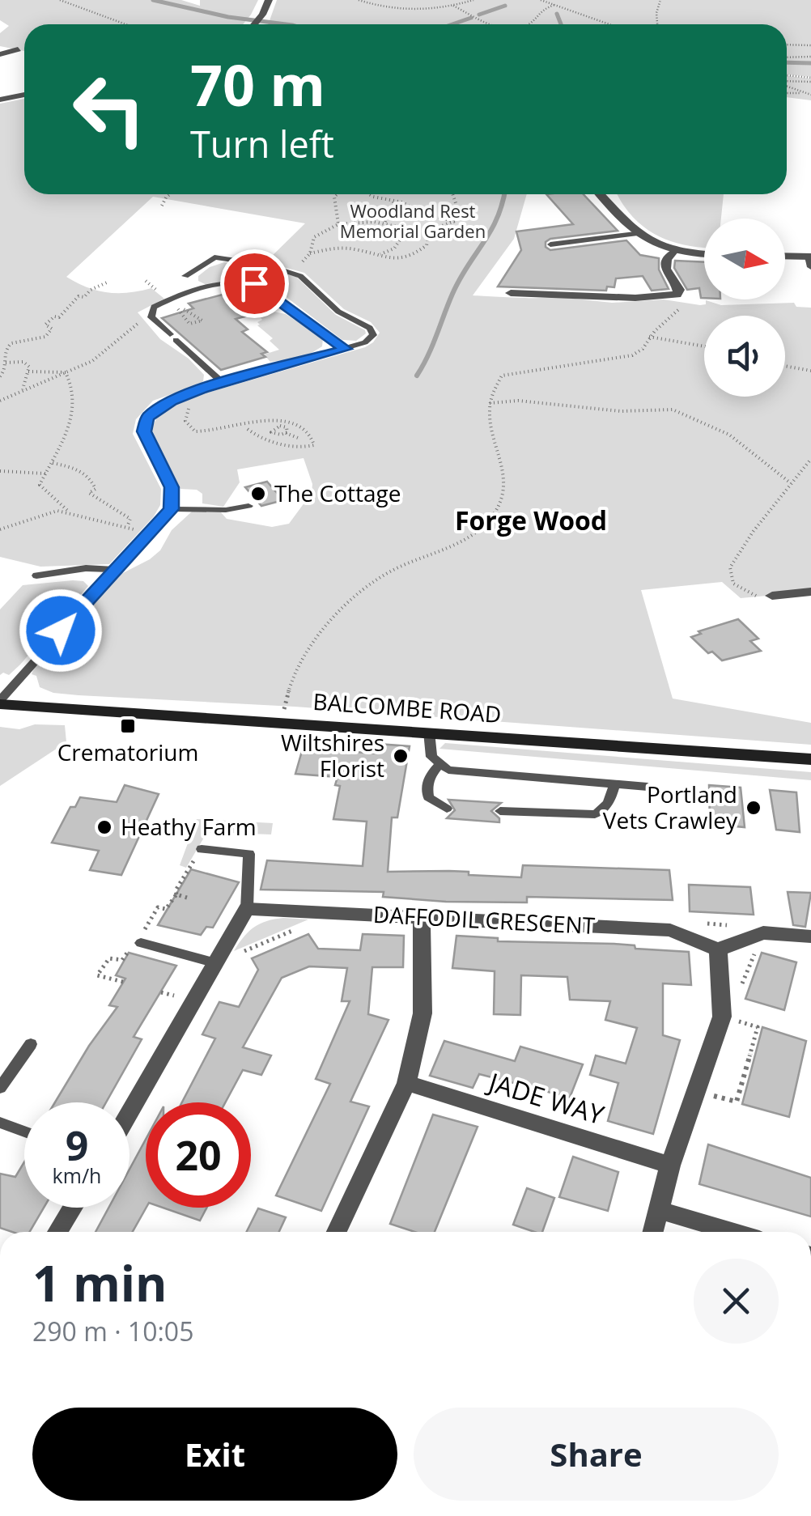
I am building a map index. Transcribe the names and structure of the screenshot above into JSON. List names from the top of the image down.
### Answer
{
  "streets": {
    "main road": ["BALCOMBE ROAD"],
    "street": ["DAFFODIL CRESCENT", "JADE WAY"]
  },
  "districts": ["Forge Wood"],
  "parks": ["Woodland Rest Memorial Garden"],
  "places": {
    "other": [
      "The Cottage",
      "Wiltshires Florist",
      "Portland Vets Crawley",
      "Heathy Farm"
    ],
    "transit": ["Crematorium"]
  },
  "north": "right",
  "page": {
    "turn": ["70 m", "Turn left"],
    "speed": "9 km/h",
    "limit": "20",
    "heading": ["1 min", "290 m · 10:05"],
    "buttons": ["Exit", "Share"]
  }
}
